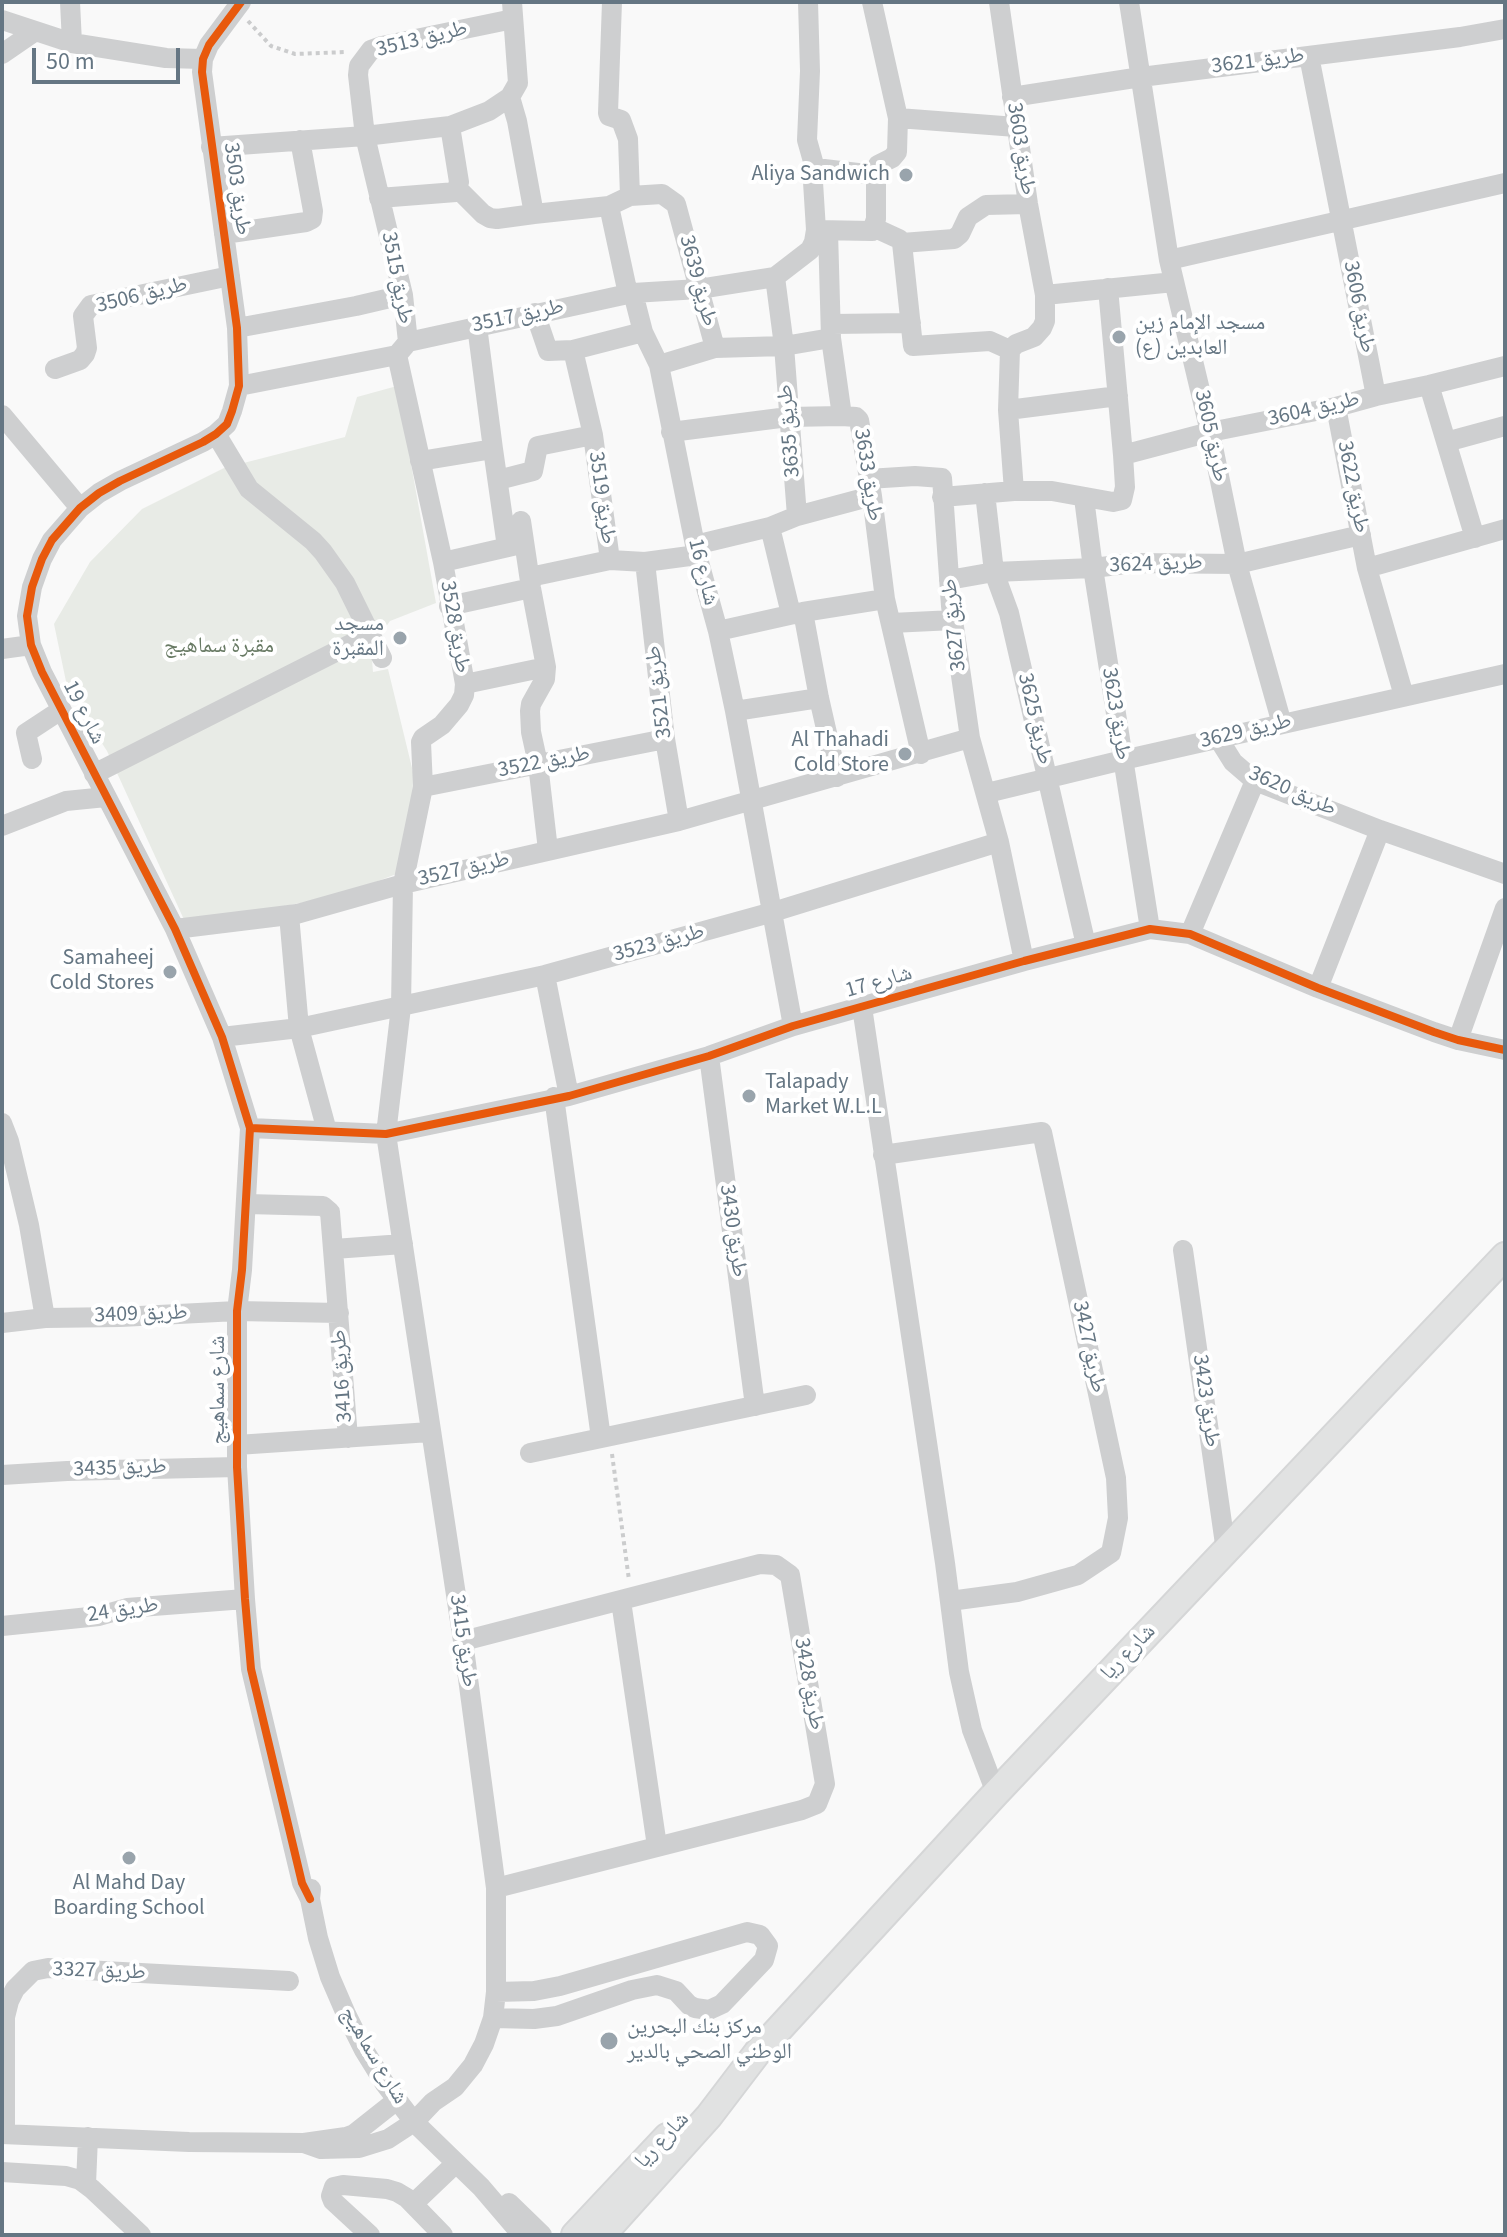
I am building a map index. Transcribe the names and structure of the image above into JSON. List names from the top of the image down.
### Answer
{
  "streets": {
    "main road": ["شارع ريا"],
    "street": [
      "طريق 3513",
      "طريق 3621",
      "طريق 3603",
      "طريق 3503",
      "طريق 3515",
      "طريق 3639",
      "طريق 3506",
      "طريق 3606",
      "طريق 3517",
      "طريق 3604",
      "طريق 3635",
      "طريق 3605",
      "طريق 3633",
      "طريق 3622",
      "طريق 3519",
      "طريق 3624",
      "شارع 16",
      "طريق 3627",
      "طريق 3528",
      "طريق 3521",
      "شارع 19",
      "طريق 3623",
      "طريق 3625",
      "طريق 3629",
      "طريق 3522",
      "طريق 3620",
      "طريق 3527",
      "طريق 3523",
      "شارع 17",
      "طريق 3430",
      "طريق 3409",
      "طريق 3427",
      "طريق 3416",
      "شارع سماهيج",
      "طريق 3423",
      "طريق 3435",
      "طريق 24",
      "طريق 3415",
      "طريق 3428",
      "طريق 3327"
    ]
  },
  "crossings": [
    ["طريق 3513", "طريق 3515"],
    ["طريق 3621", "طريق 3603"],
    ["طريق 3621", "طريق 3606"],
    ["طريق 3621", "طريق 3605"],
    ["طريق 3503", "طريق 3506"],
    ["طريق 3503", "طريق 3517"],
    ["طريق 3515", "طريق 3517"],
    ["طريق 3515", "طريق 3528"],
    ["طريق 3639", "طريق 3517"],
    ["طريق 3639", "شارع 16"],
    ["طريق 3606", "طريق 3604"],
    ["طريق 3517", "طريق 3635"],
    ["طريق 3517", "شارع 16"],
    ["طريق 3517", "طريق 3528"],
    ["طريق 3604", "طريق 3605"],
    ["طريق 3604", "طريق 3622"],
    ["طريق 3635", "طريق 3633"],
    ["طريق 3605", "طريق 3624"],
    ["طريق 3605", "طريق 3629"],
    ["طريق 3633", "شارع 16"],
    ["طريق 3622", "طريق 3624"],
    ["طريق 3622", "طريق 3629"],
    ["طريق 3624", "طريق 3627"],
    ["طريق 3624", "طريق 3623"],
    ["طريق 3624", "طريق 3625"],
    ["شارع 16", "طريق 3527"],
    ["شارع 16", "طريق 3523"],
    ["شارع 16", "شارع 17"],
    ["طريق 3627", "طريق 3629"],
    ["طريق 3627", "شارع 17"],
    ["طريق 3528", "طريق 3522"],
    ["طريق 3528", "طريق 3527"],
    ["طريق 3528", "طريق 3523"],
    ["طريق 3528", "طريق 3415"],
    ["طريق 3521", "طريق 3522"],
    ["طريق 3521", "طريق 3527"],
    ["شارع 19", "طريق 3527"],
    ["شارع 19", "طريق 3523"],
    ["شارع 19", "شارع 17"],
    ["شارع 19", "شارع سماهيج"],
    ["طريق 3623", "طريق 3629"],
    ["طريق 3623", "شارع 17"],
    ["طريق 3625", "طريق 3629"],
    ["طريق 3625", "شارع 17"],
    ["طريق 3629", "طريق 3620"],
    ["طريق 3523", "طريق 3415"],
    ["شارع 17", "طريق 3430"],
    ["شارع 17", "شارع سماهيج"],
    ["شارع 17", "طريق 3415"],
    ["طريق 3409", "طريق 3416"],
    ["طريق 3409", "شارع سماهيج"],
    ["طريق 3416", "شارع سماهيج"],
    ["طريق 3416", "طريق 3415"],
    ["شارع سماهيج", "طريق 3435"],
    ["شارع سماهيج", "طريق 24"],
    ["شارع سماهيج", "طريق 3415"],
    ["شارع سماهيج", "طريق 3327"],
    ["طريق 3423", "شارع ريا"],
    ["طريق 3415", "طريق 3428"],
    ["طريق 3415", "طريق 3327"]
  ],
  "parks": ["مقبرة سماهيج"],
  "places": [
    "Aliya Sandwich",
    "مسجد الإمام زين العابدين (ع)",
    "مسجد المقبرة",
    "Al Thahadi Cold Store",
    "Samaheej Cold Stores",
    "Talapady Market W.L.L",
    "Al Mahd Day Boarding School",
    "مركز بنك البحرين الوطني الصحي بالدير"
  ],
  "scale_bar": "50 m"
}
